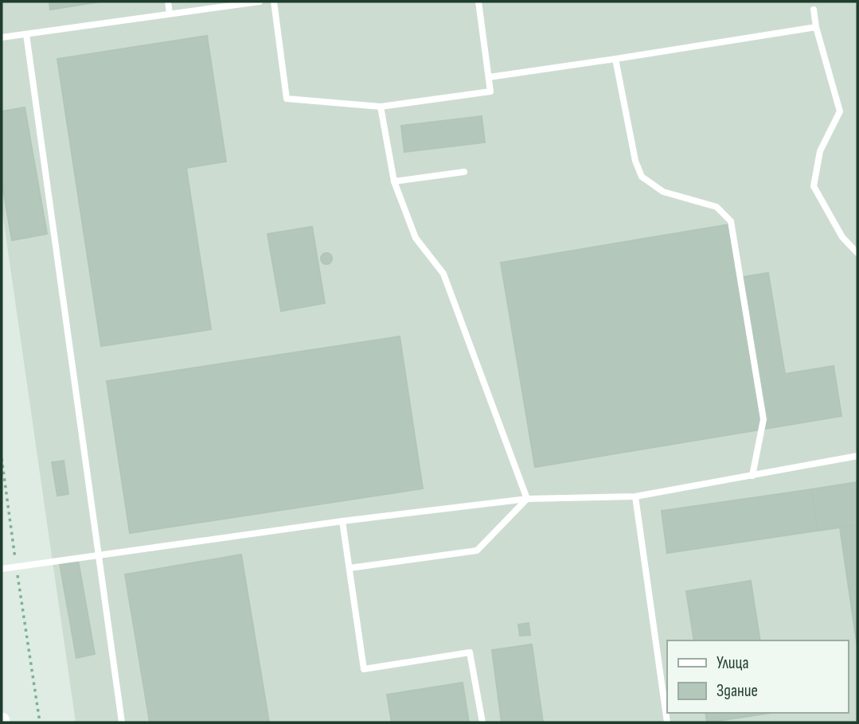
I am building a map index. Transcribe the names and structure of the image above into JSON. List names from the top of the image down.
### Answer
{
  "legend": ["Улица", "Здание"]
}
